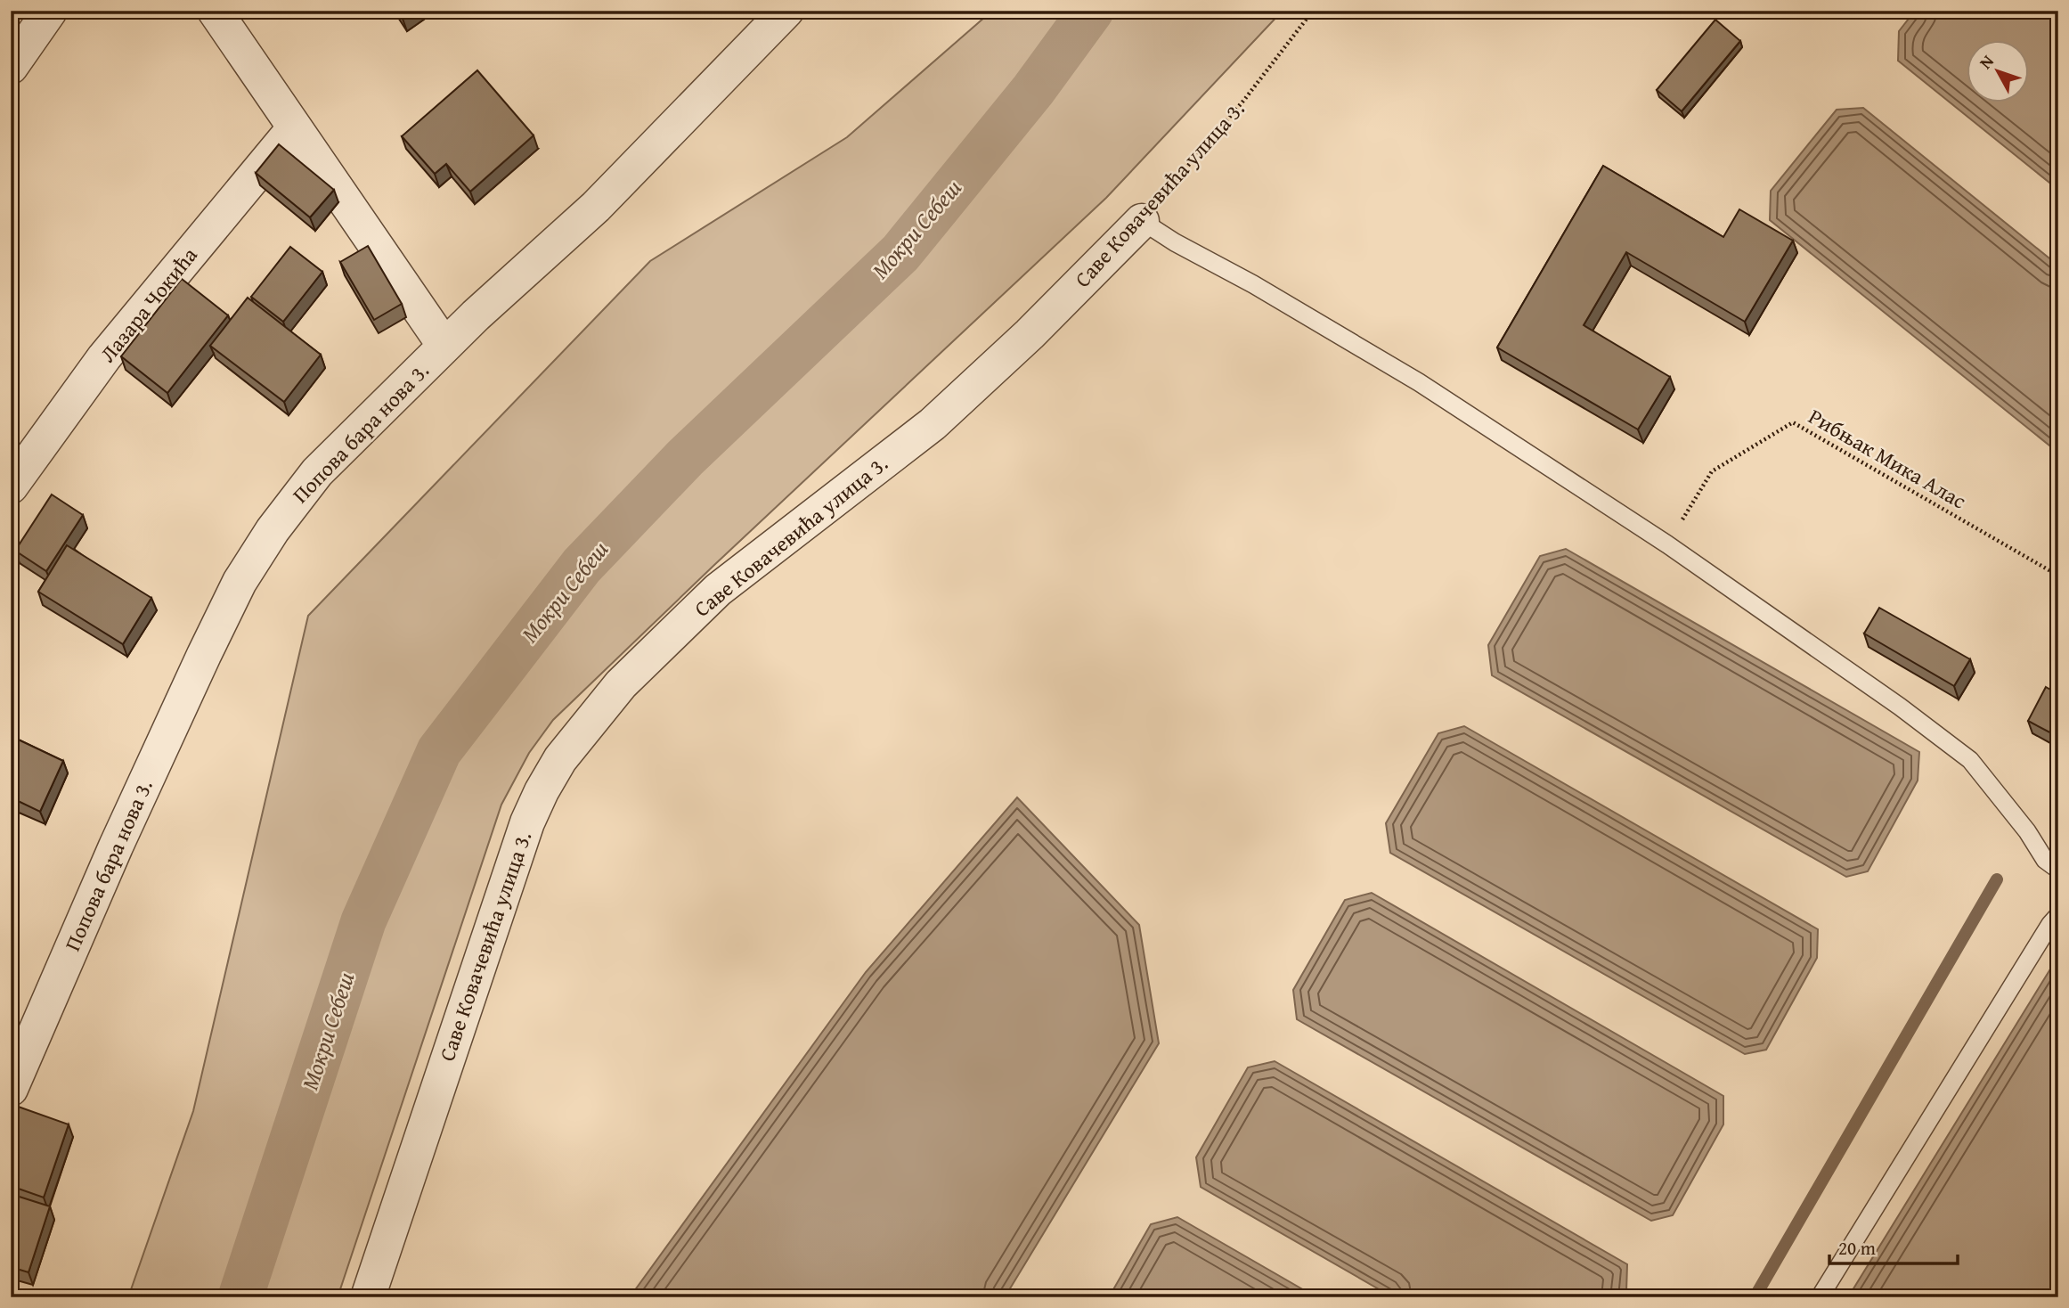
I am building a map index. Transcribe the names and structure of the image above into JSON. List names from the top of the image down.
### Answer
{
  "streets": {
    "street": ["Саве Ковачевића улица 3.", "Лазара Чокића", "Попова бара нова 3."],
    "path": ["Рибњак Мика Алас"]
  },
  "water": ["Мокри Себеш"],
  "scale_bar": "20 m",
  "north": "top left"
}
